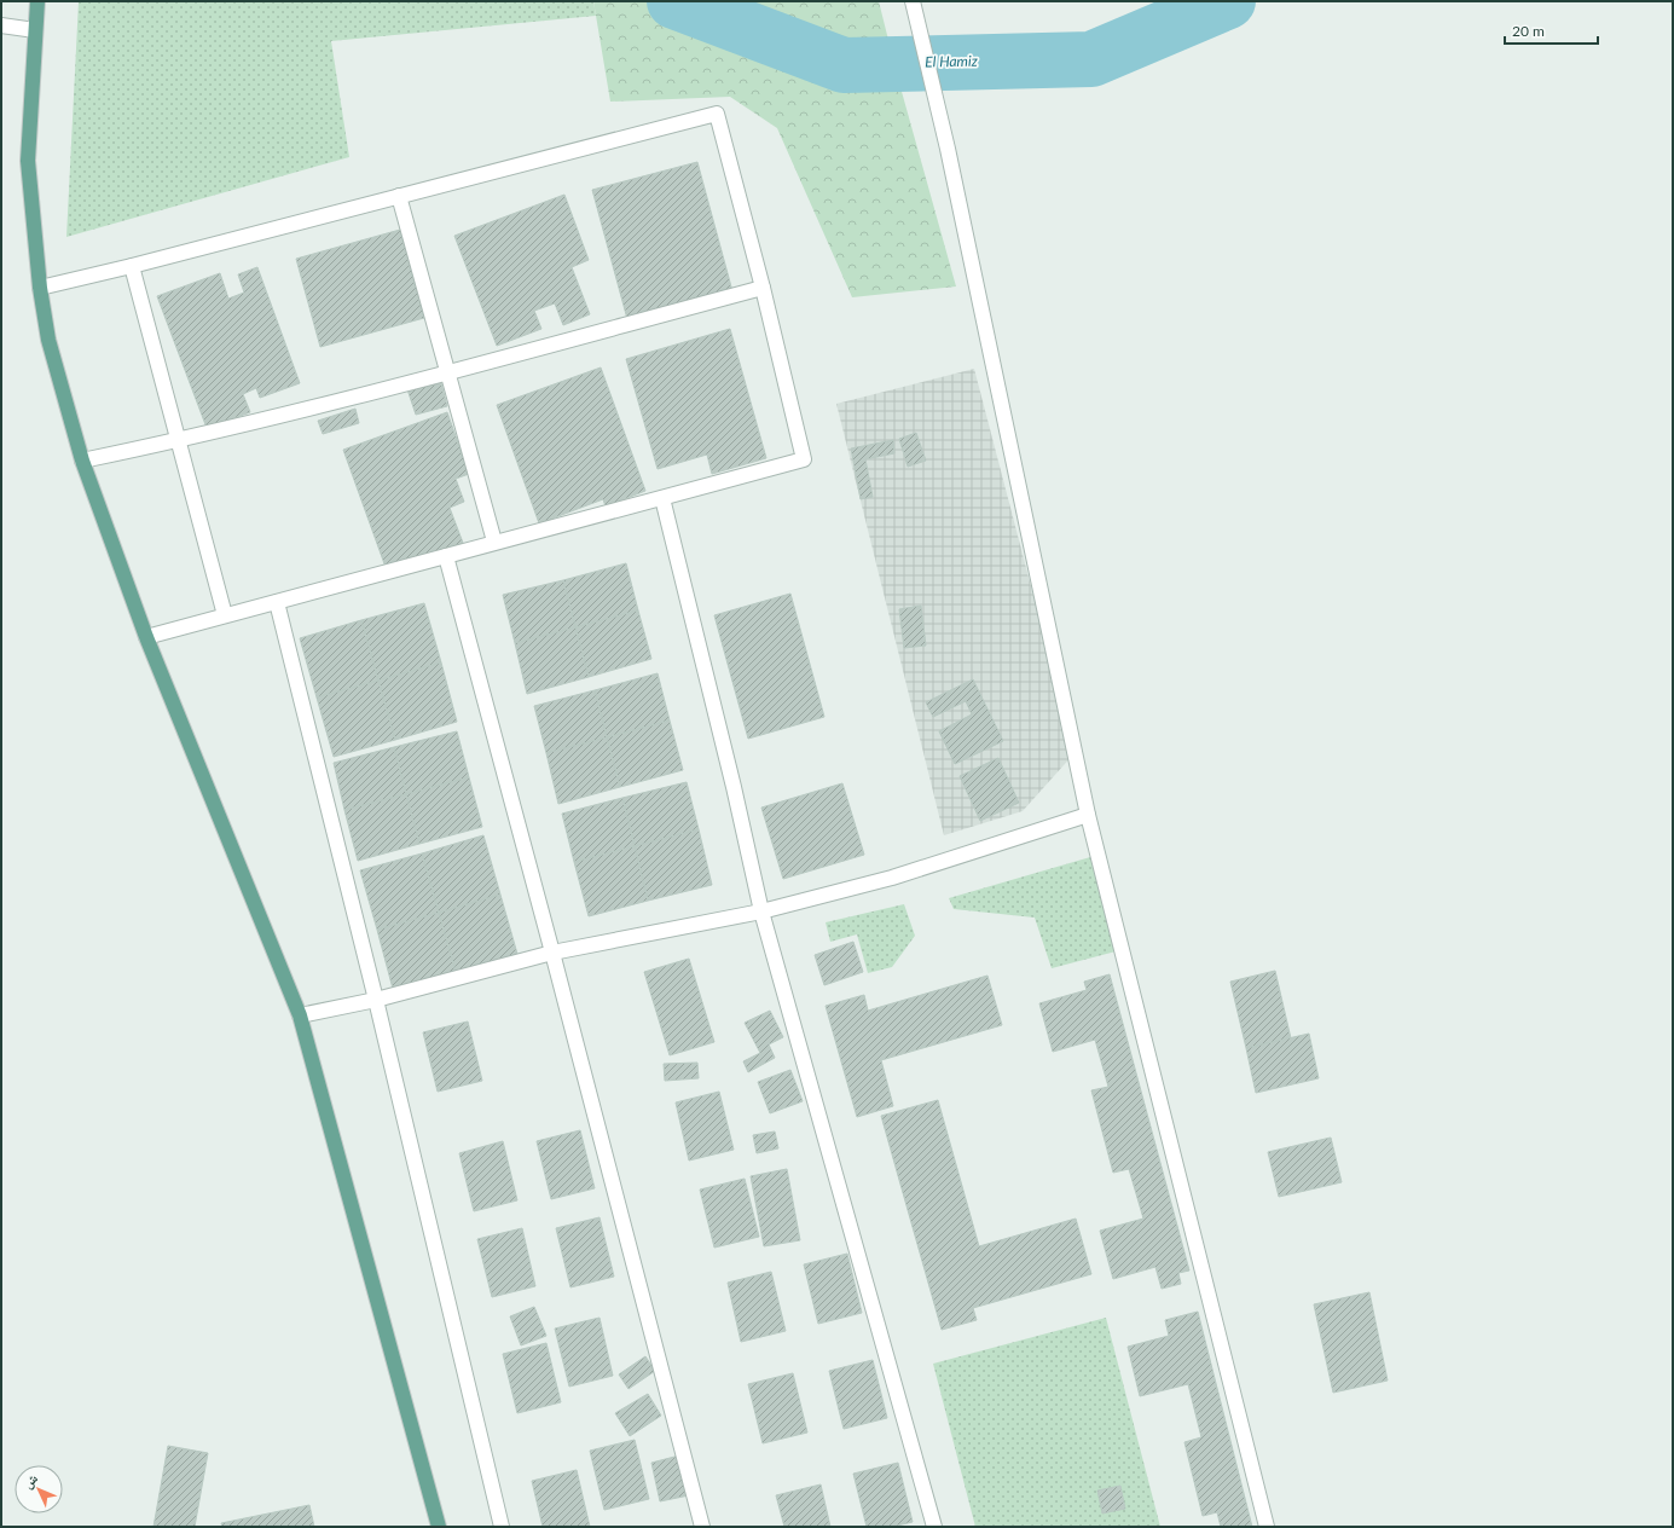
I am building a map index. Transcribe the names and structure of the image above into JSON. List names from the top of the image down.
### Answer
{
  "water": ["El Hamiz"],
  "scale_bar": "20 m",
  "north": "top left"
}
